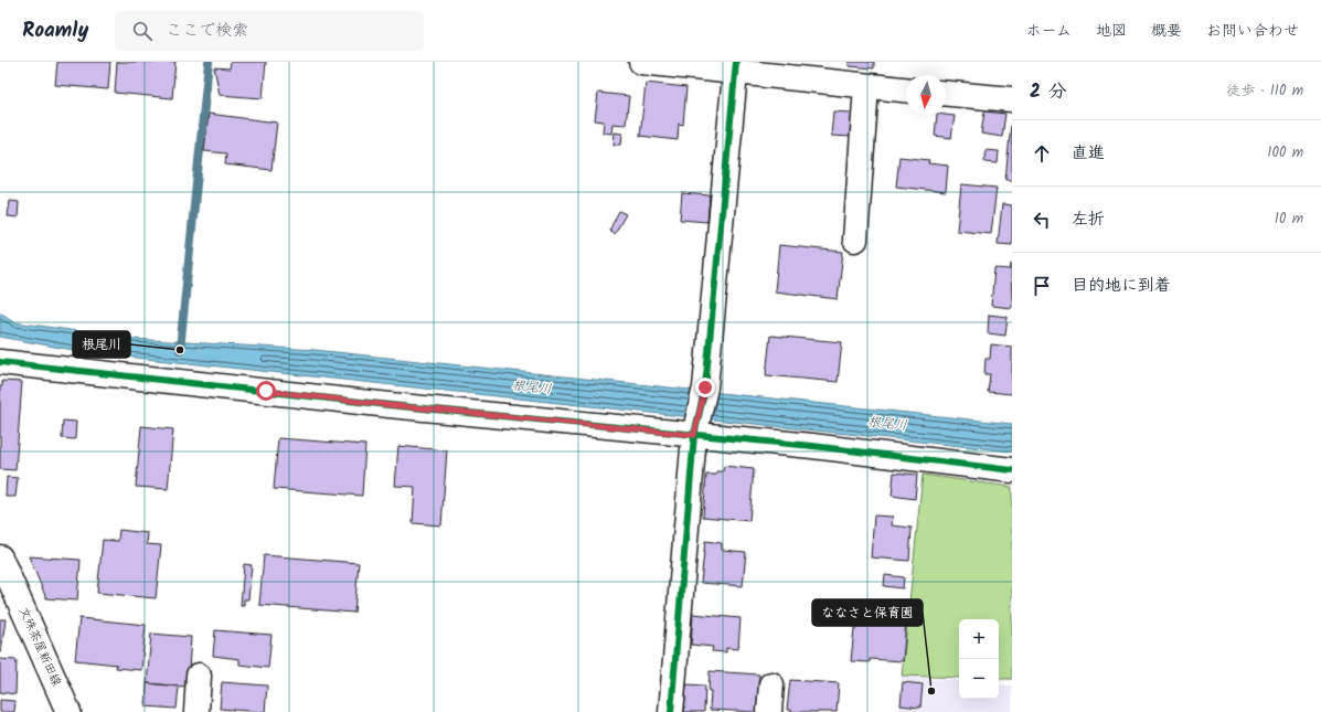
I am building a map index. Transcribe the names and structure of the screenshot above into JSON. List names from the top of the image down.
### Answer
{
  "streets": {
    "street": ["文殊茶屋新田線"]
  },
  "water": ["根尾川"],
  "places": ["根尾川", "ななさと保育園"],
  "north": "bottom",
  "page": {
    "header": "Roamly",
    "search": "ここで検索",
    "nav": [
      "ホーム",
      "地図",
      "概要",
      "お問い合わせ"
    ],
    "heading": ["2 分", "徒歩 · 110 m"],
    "list": [
      ["直進", "100 m"],
      ["左折", "10 m"],
      "目的地に到着"
    ],
    "map_buttons": ["+", "−"]
  }
}
